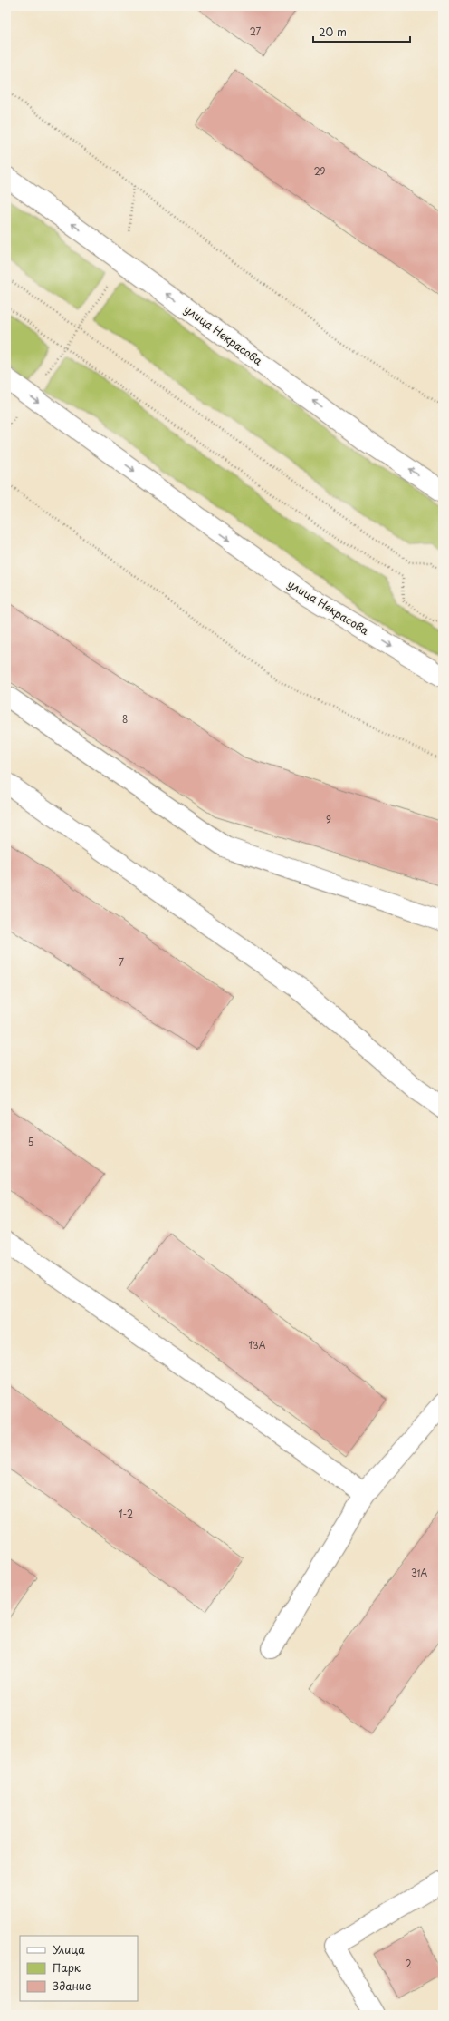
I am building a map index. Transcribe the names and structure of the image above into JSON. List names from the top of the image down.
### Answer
{
  "streets": {
    "main road": ["улица Некрасова"]
  },
  "house_numbers": [
    "27",
    "29",
    "8",
    "9",
    "7",
    "5",
    "13А",
    "1-2",
    "31А",
    "2"
  ],
  "legend": ["Улица", "Парк", "Здание"],
  "scale_bar": "20 m"
}
